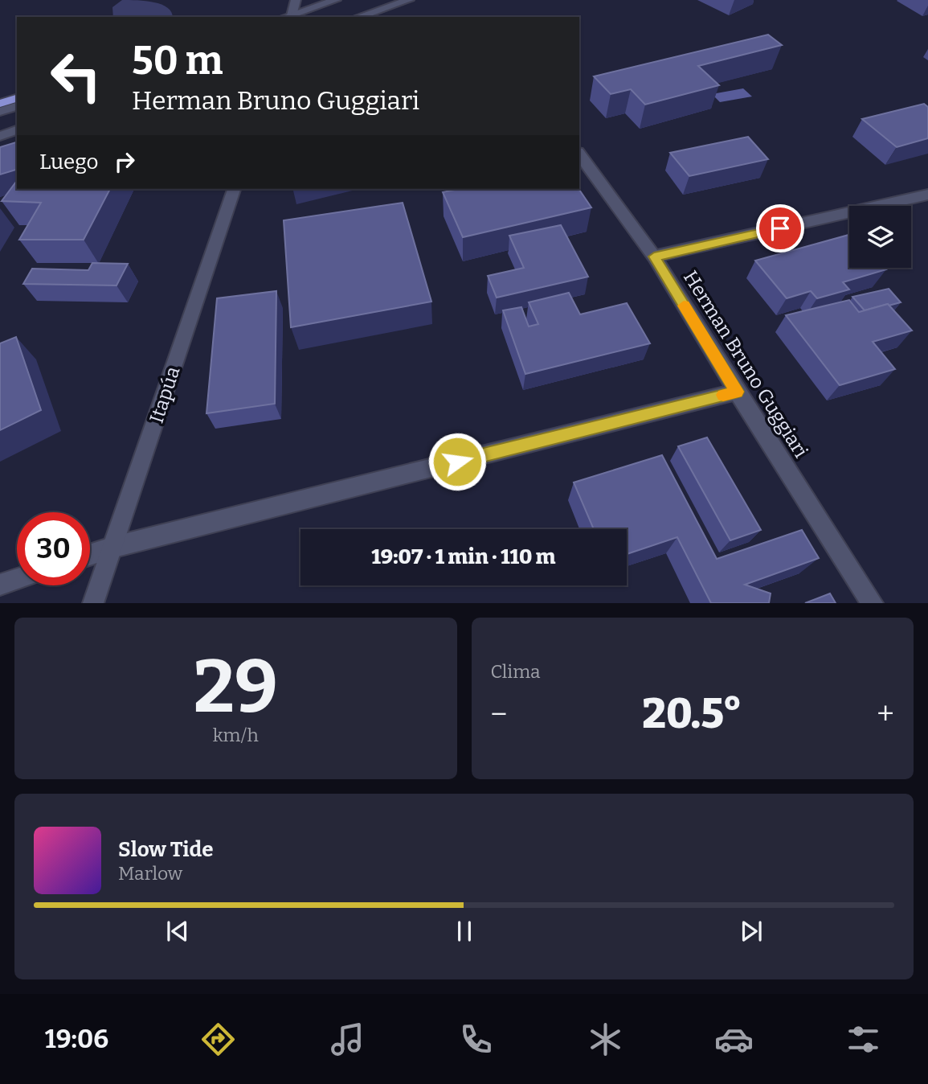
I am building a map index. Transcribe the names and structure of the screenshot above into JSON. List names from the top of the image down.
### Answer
{
  "streets": {
    "street": ["Herman Bruno Guggiari", "Itapúa"]
  },
  "page": {
    "turn": ["50 m", "Herman Bruno Guggiari"],
    "then": "Luego",
    "limit": "30",
    "trip": "19:07 · 1 min · 110 m",
    "tile": [
      ["29", "km/h"],
      "Clima"
    ],
    "heat": ["−", "20.5°", "+"],
    "song": ["Slow Tide", "Marlow"],
    "tabs": "19:06"
  }
}
